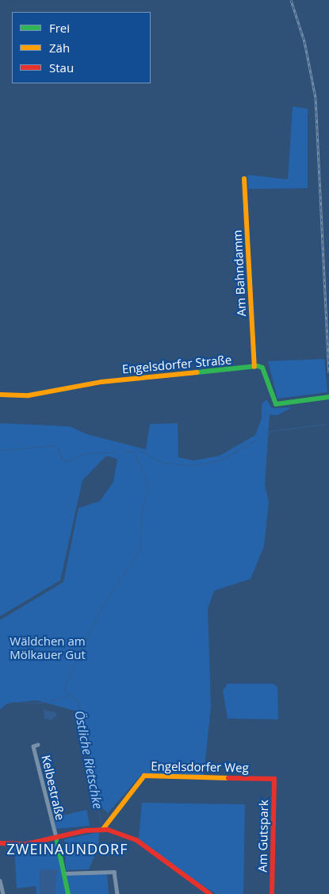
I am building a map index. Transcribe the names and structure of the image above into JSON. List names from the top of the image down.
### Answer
{
  "streets": {
    "street": [
      "Am Bahndamm",
      "Engelsdorfer Straße",
      "Engelsdorfer Weg",
      "Kelbestraße",
      "Am Gutspark"
    ]
  },
  "crossings": [
    ["Am Bahndamm", "Engelsdorfer Straße"],
    ["Engelsdorfer Weg", "Am Gutspark"]
  ],
  "districts": ["ZWEINAUNDORF"],
  "water": ["Östliche Rietschke"],
  "parks": ["Wäldchen am Mölkauer Gut"],
  "legend": ["Frei", "Zäh", "Stau"]
}
